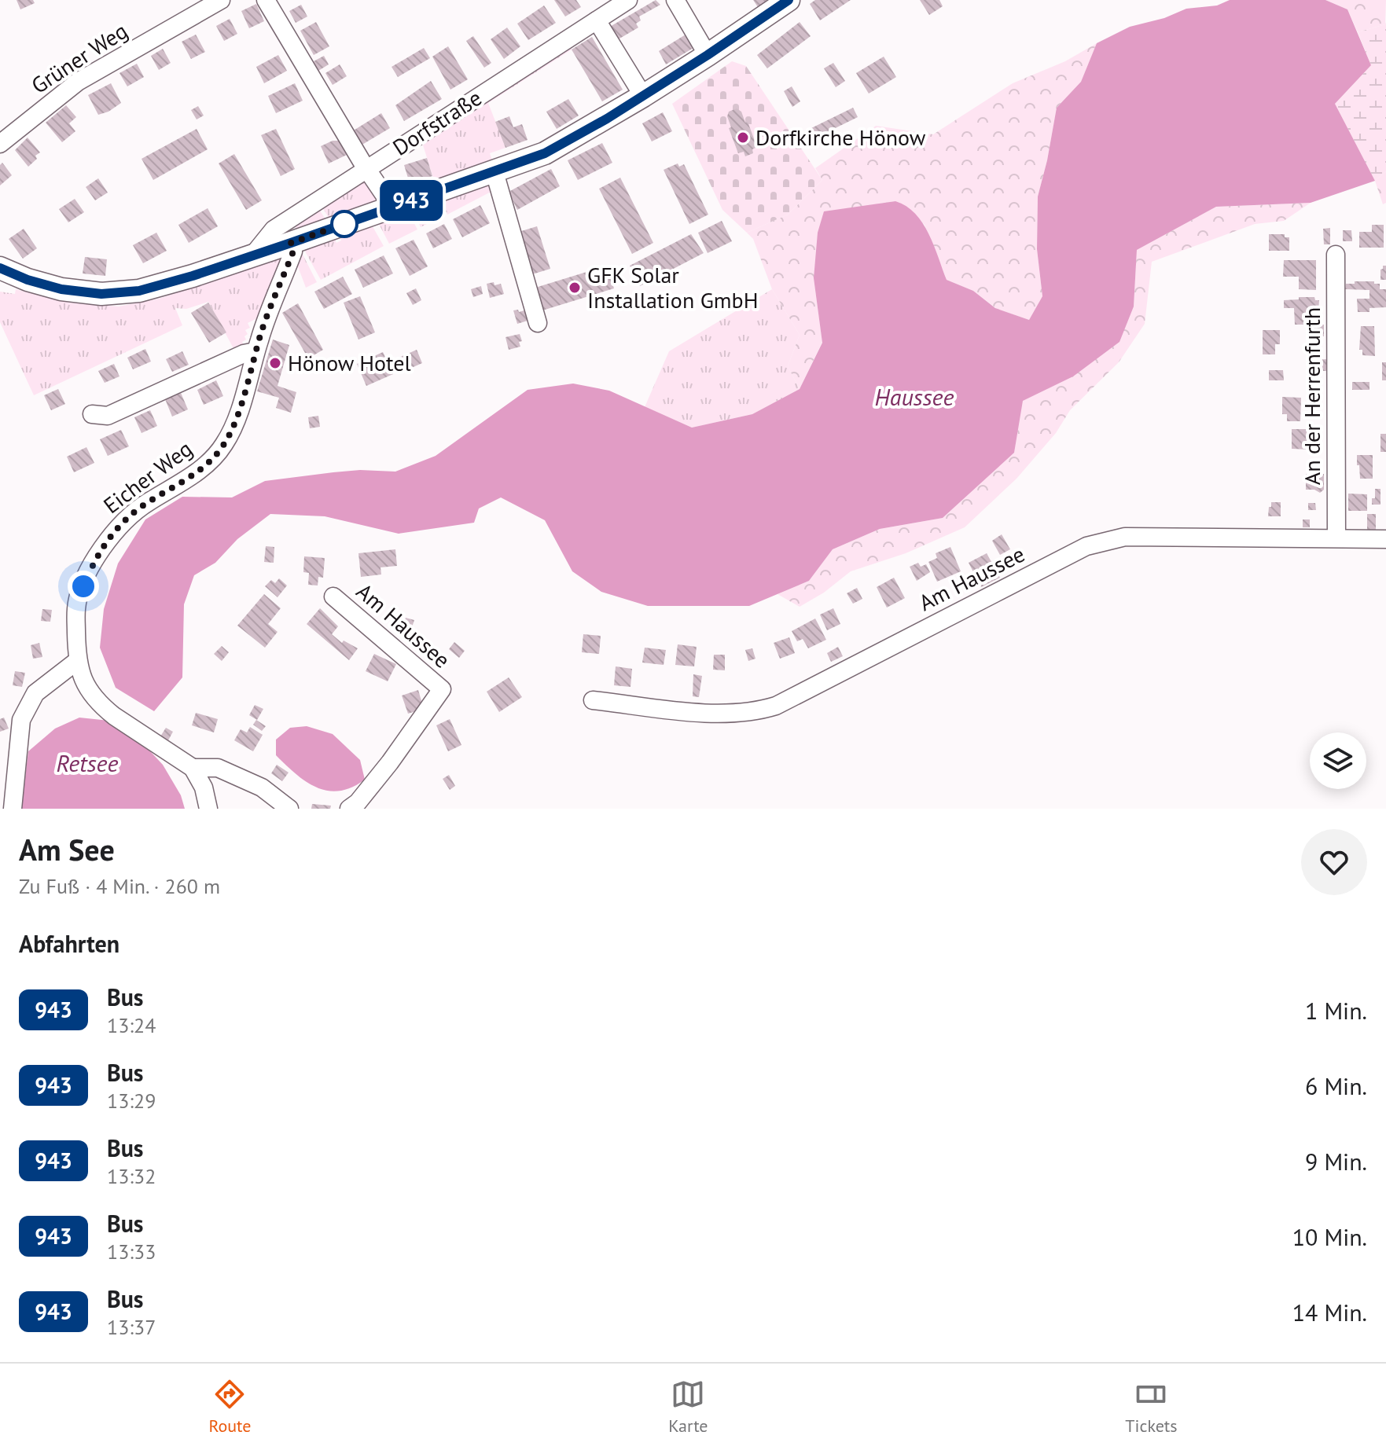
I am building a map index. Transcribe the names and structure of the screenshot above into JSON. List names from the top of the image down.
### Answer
{
  "streets": {
    "street": [
      "Grüner Weg",
      "Dorfstraße",
      "An der Herrenfurth",
      "Eicher Weg",
      "Am Haussee"
    ]
  },
  "crossings": [
    ["An der Herrenfurth", "Am Haussee"]
  ],
  "water": ["Haussee", "Retsee"],
  "places": ["Dorfkirche Hönow", "GFK Solar Installation GmbH", "Hönow Hotel"],
  "lines": ["bus line 943"],
  "page": {
    "on_map": "943",
    "heading": [
      ["Am See", "Zu Fuß · 4 Min. · 260 m"],
      "Abfahrten"
    ],
    "list": [
      {
        "mark": "943",
        "name": "Bus",
        "note": "13:24",
        "value": "1 Min."
      },
      {
        "mark": "943",
        "name": "Bus",
        "note": "13:29",
        "value": "6 Min."
      },
      {
        "mark": "943",
        "name": "Bus",
        "note": "13:32",
        "value": "9 Min."
      },
      {
        "mark": "943",
        "name": "Bus",
        "note": "13:33",
        "value": "10 Min."
      },
      {
        "mark": "943",
        "name": "Bus",
        "note": "13:37",
        "value": "14 Min."
      }
    ],
    "tabs": ["Route", "Karte", "Tickets"]
  }
}
